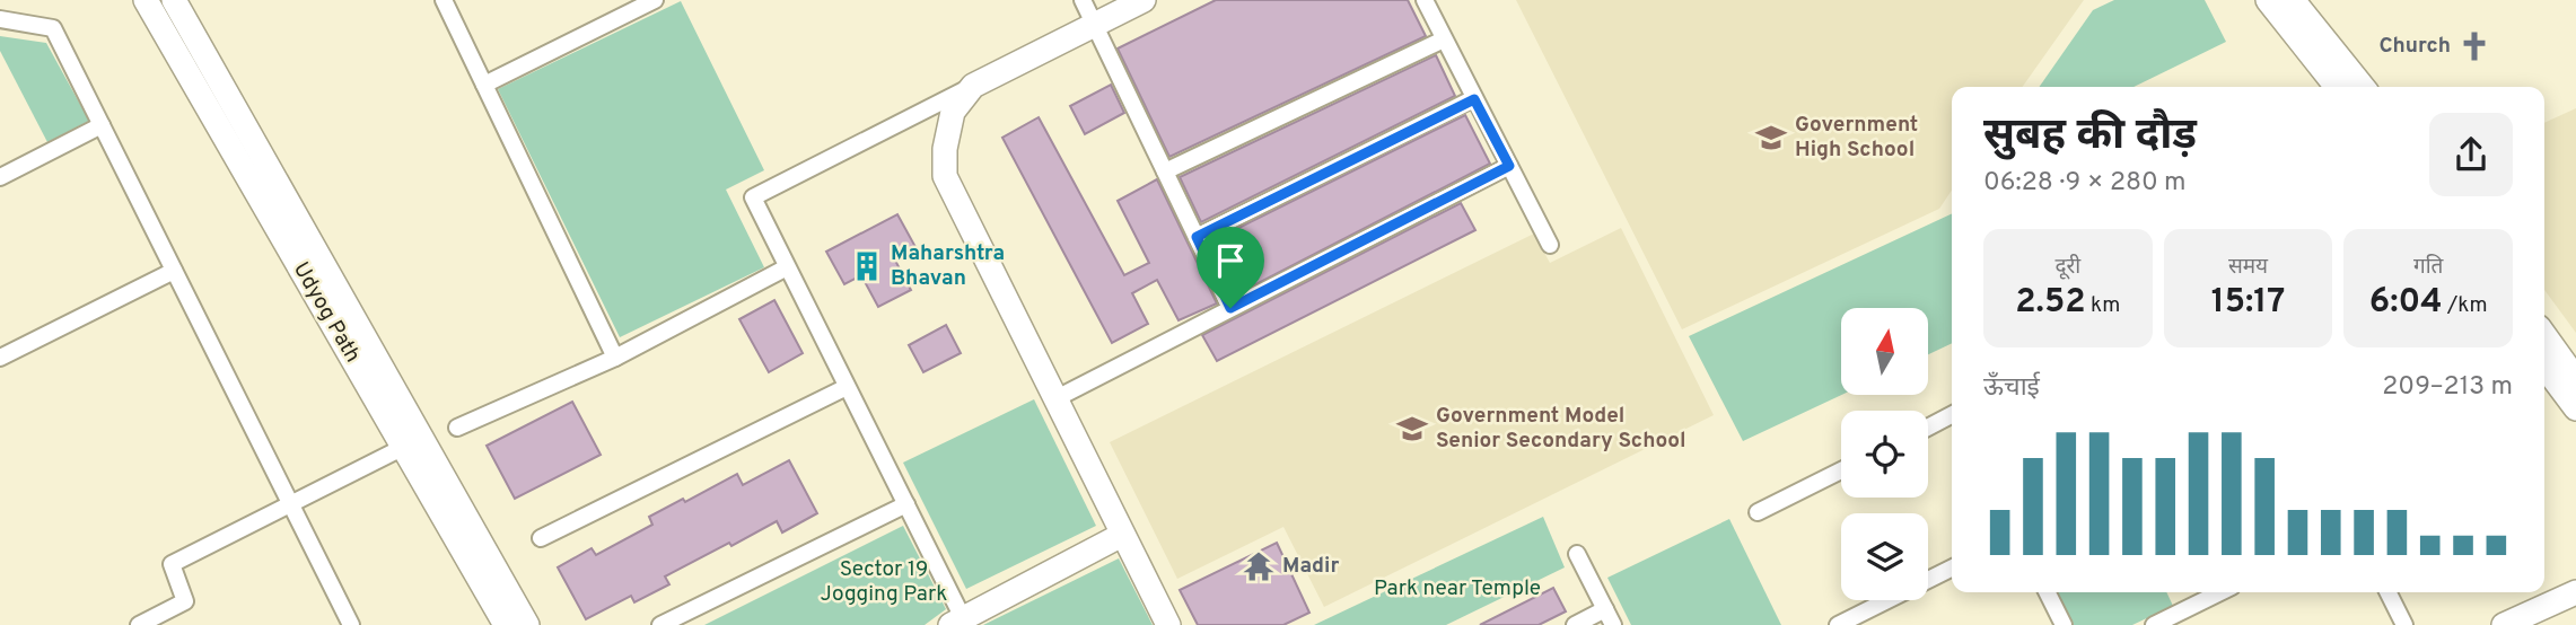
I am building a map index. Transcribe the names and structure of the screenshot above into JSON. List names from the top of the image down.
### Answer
{
  "streets": {
    "main road": ["Udyog Path"]
  },
  "parks": ["Sector 19 Jogging Park", "Park near Temple"],
  "places": {
    "church": ["Church"],
    "school or university": ["Government High School", "Government Model Senior Secondary School"],
    "building": ["Maharshtra Bhavan"],
    "temple": ["Madir"]
  },
  "north": "top",
  "page": {
    "heading": ["सुबह की दौड़", "06:28 · 9 × 280 m"],
    "stats": [
      ["दूरी", "2.52 km"],
      ["समय", "15:17"],
      ["गति", "6:04 /km"]
    ],
    "chart": ["ऊँचाई", "209–213 m"]
  }
}
